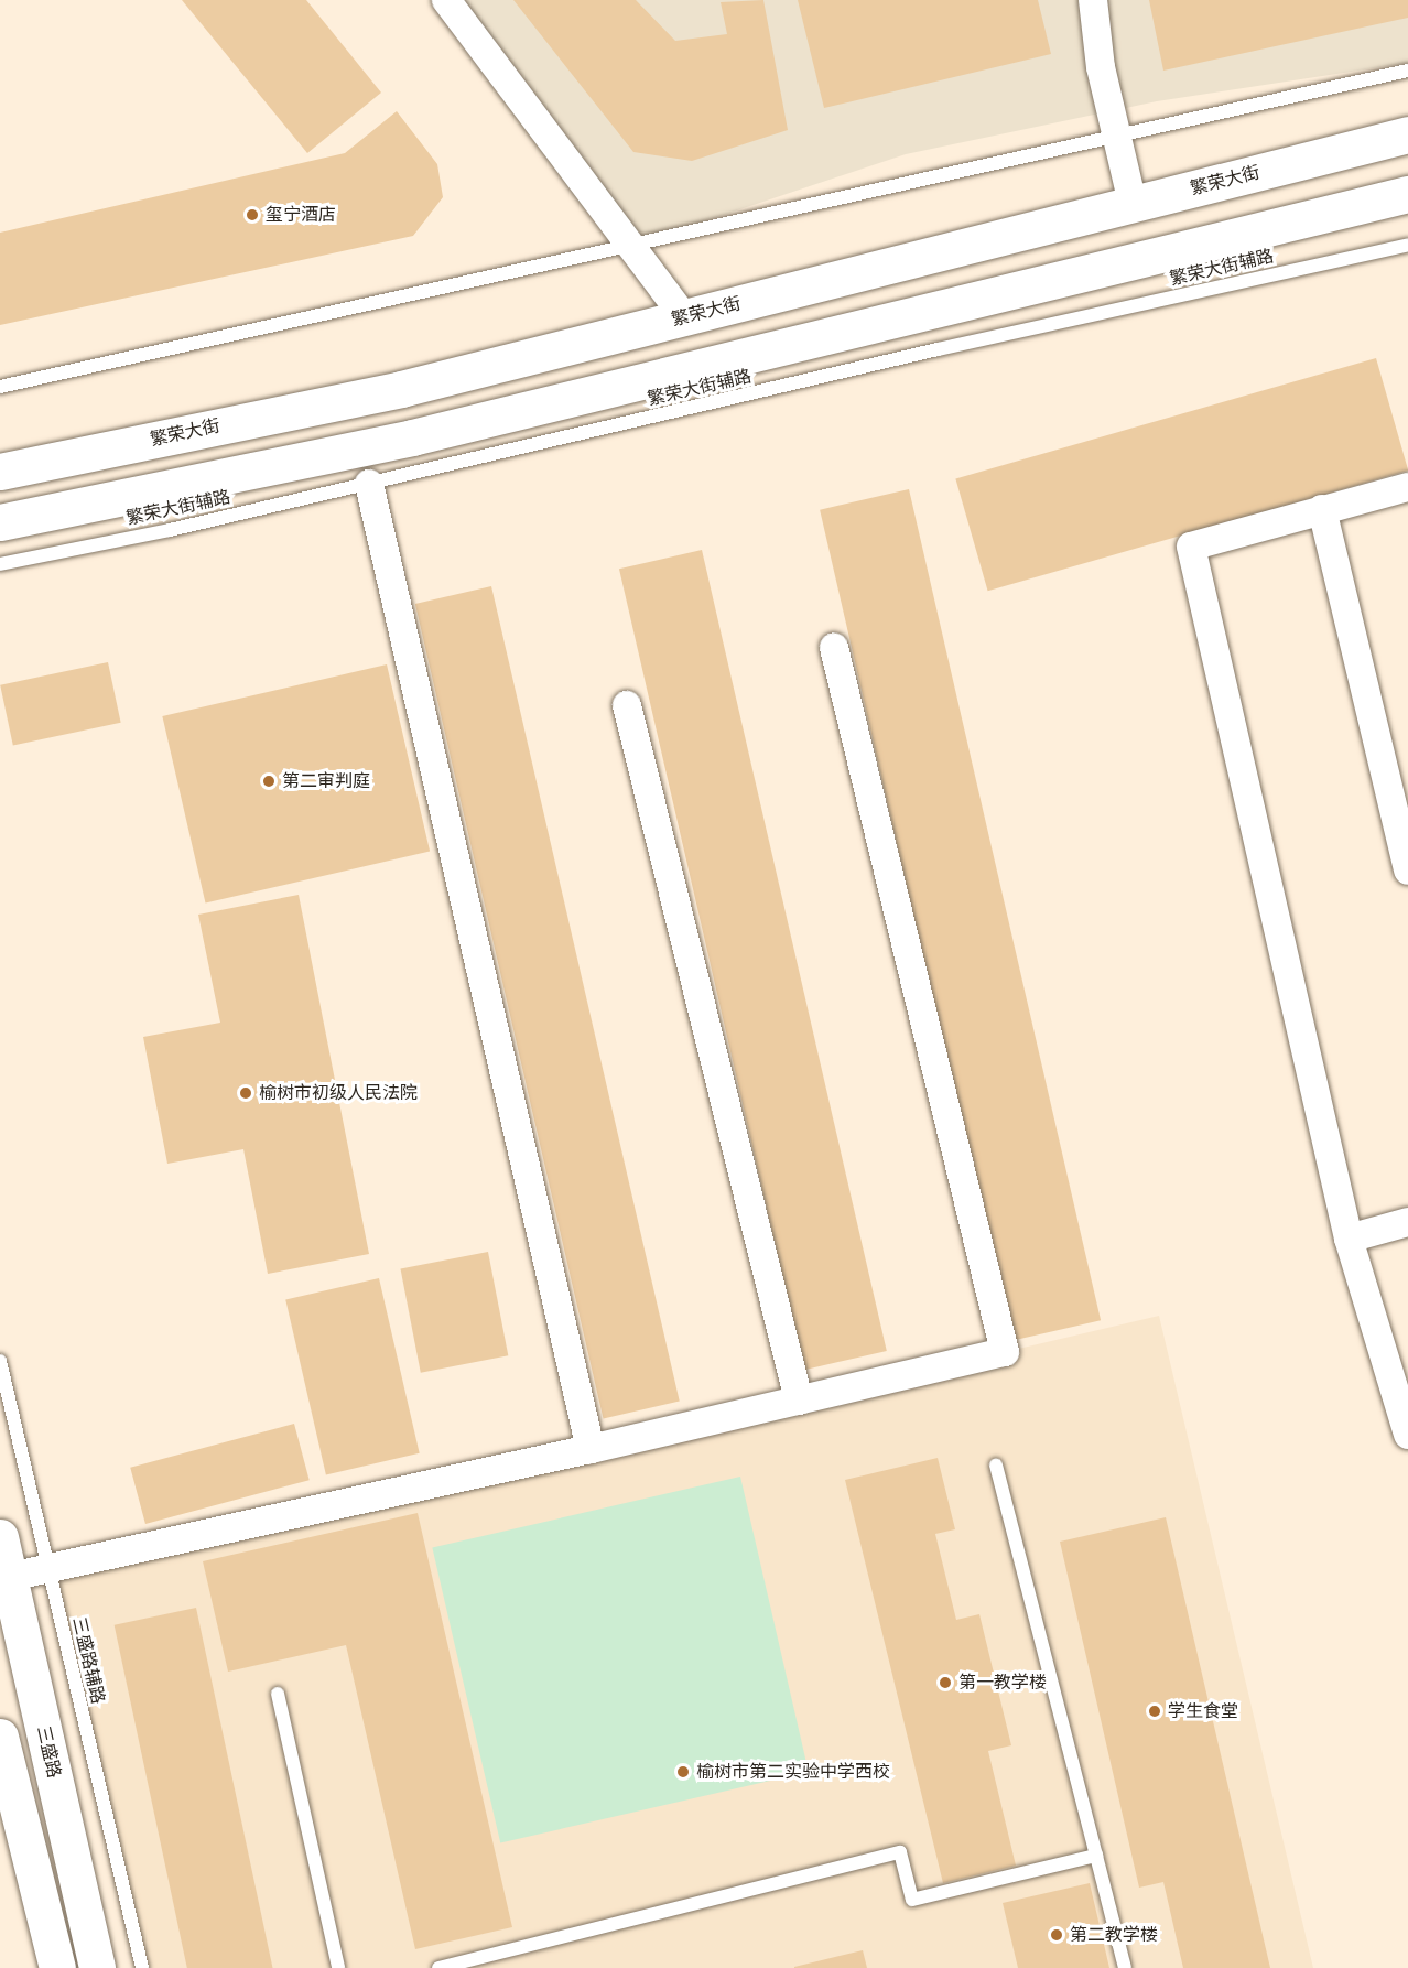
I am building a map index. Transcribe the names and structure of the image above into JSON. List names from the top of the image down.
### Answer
{
  "streets": {
    "main road": ["繁荣大街", "三盛路"],
    "lane": ["繁荣大街辅路", "三盛路辅路"]
  },
  "places": [
    "玺宁酒店",
    "第二审判庭",
    "榆树市初级人民法院",
    "第一教学楼",
    "学生食堂",
    "榆树市第二实验中学西校",
    "第二教学楼"
  ]
}
